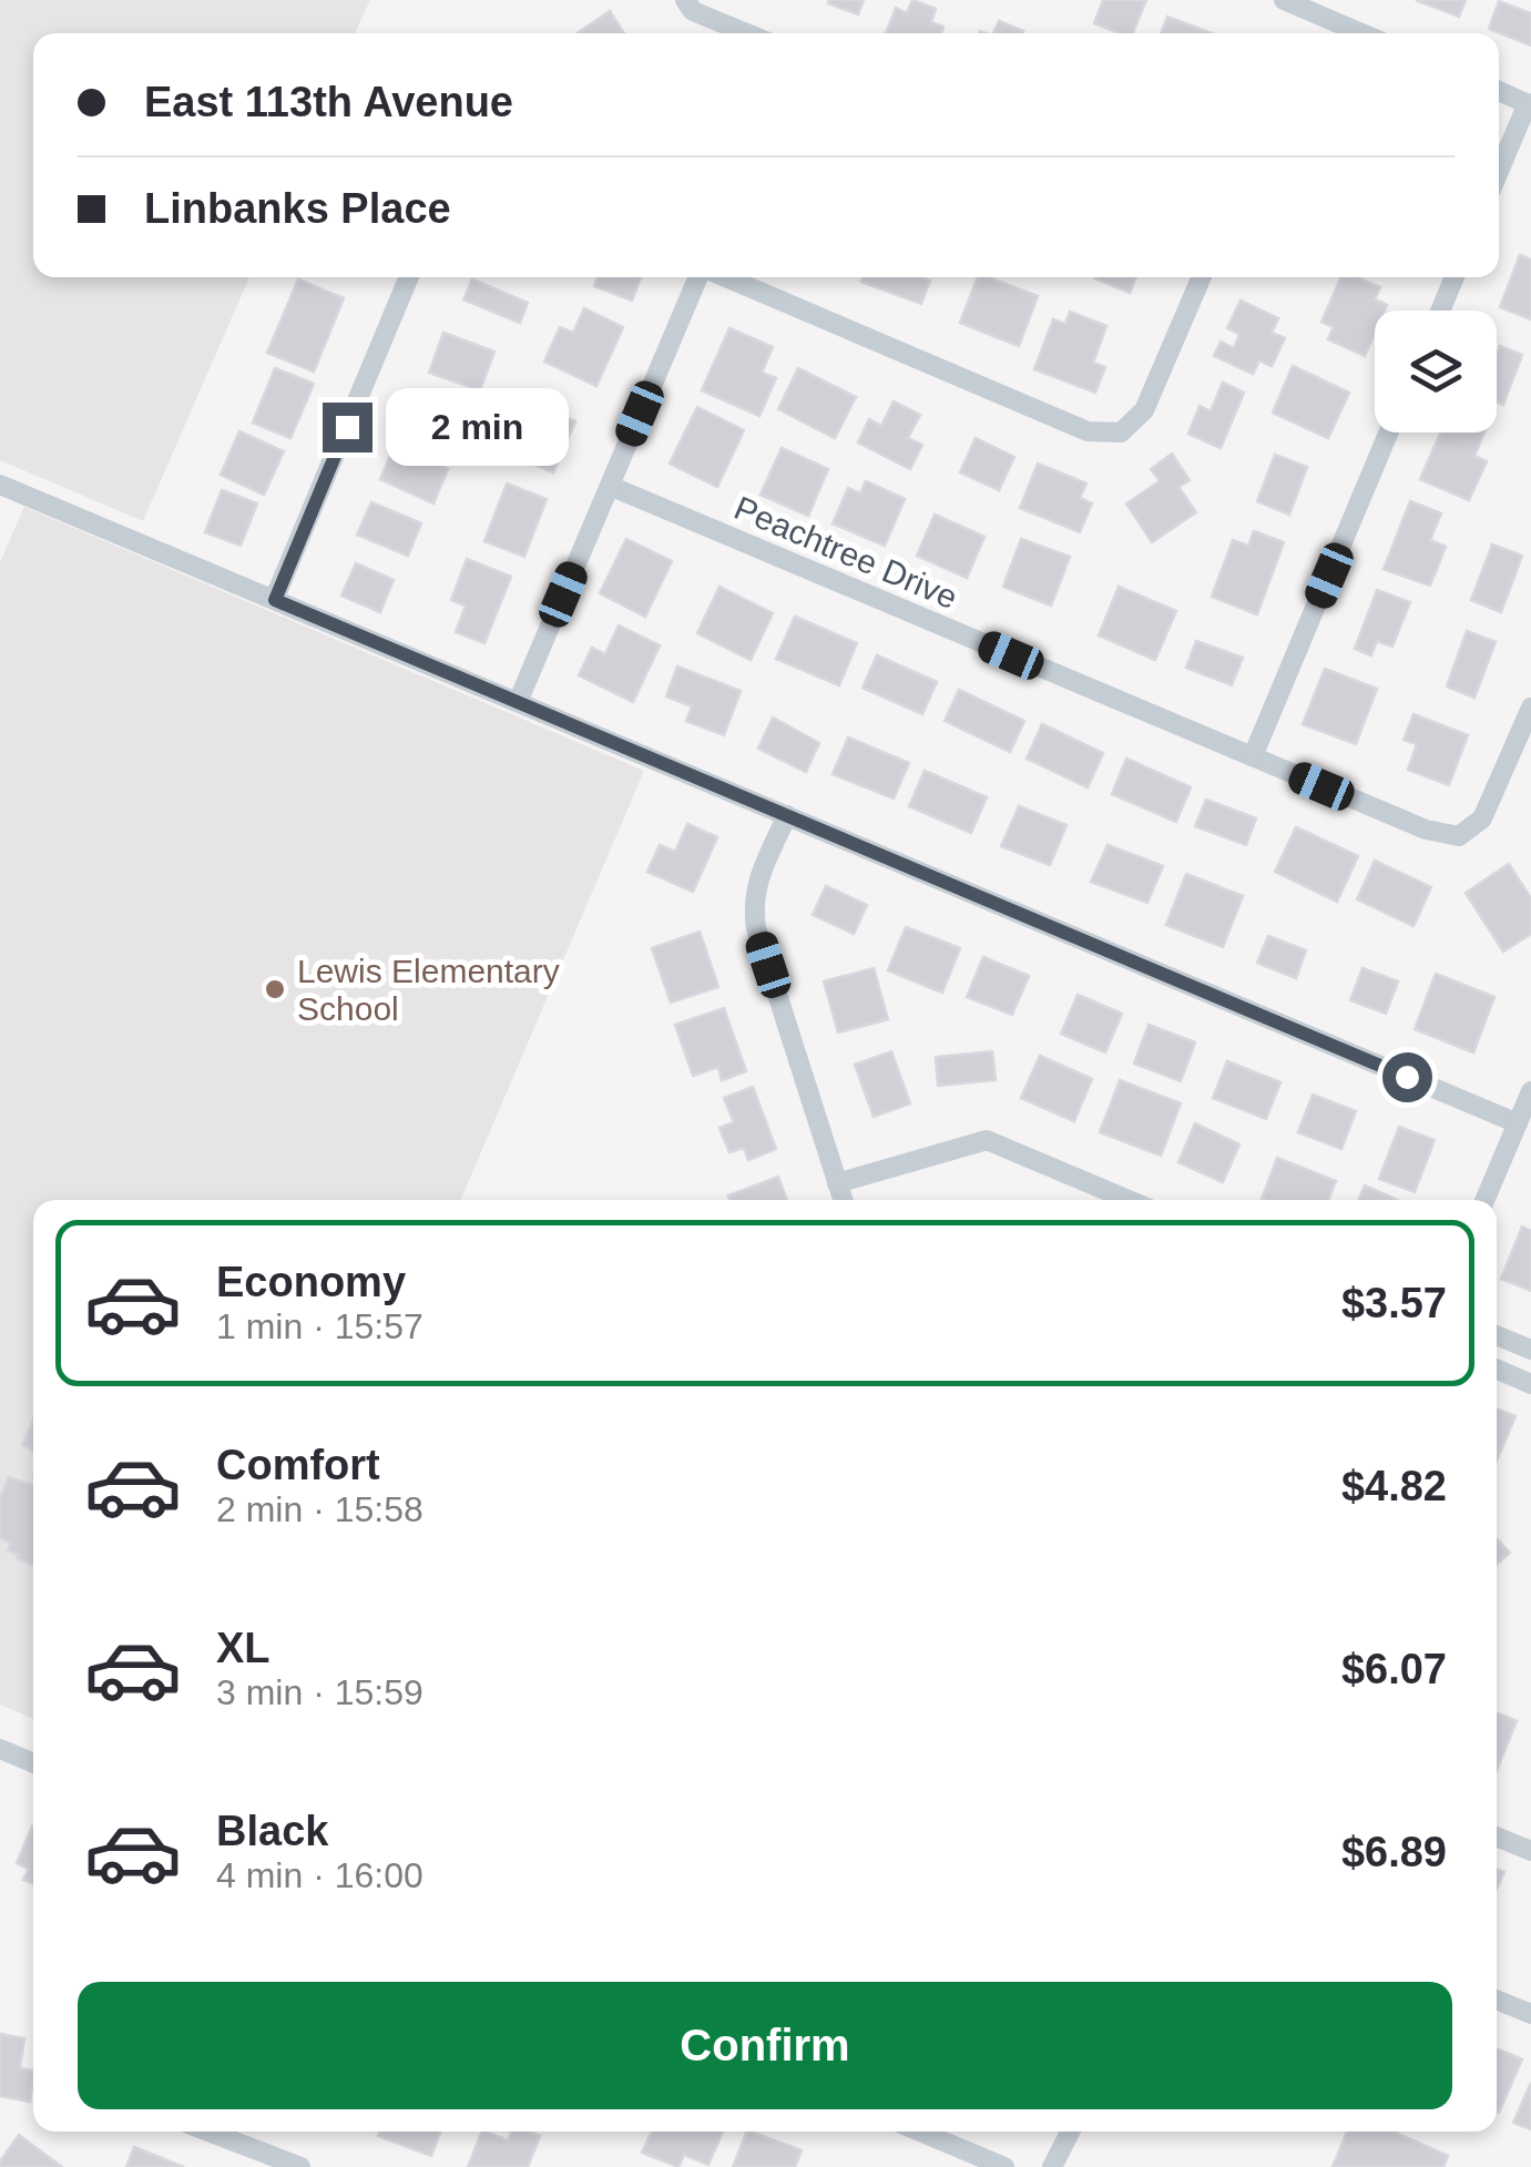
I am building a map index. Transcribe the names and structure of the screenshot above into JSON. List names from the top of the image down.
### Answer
{
  "streets": {
    "street": ["Peachtree Drive"]
  },
  "places": ["Lewis Elementary School"],
  "page": {
    "banner": ["East 113th Avenue", "Linbanks Place"],
    "bubble": "2 min",
    "list": [
      {
        "name": "Economy",
        "note": "1 min · 15:57",
        "value": "$3.57"
      },
      {
        "name": "Comfort",
        "note": "2 min · 15:58",
        "value": "$4.82"
      },
      {
        "name": "XL",
        "note": "3 min · 15:59",
        "value": "$6.07"
      },
      {
        "name": "Black",
        "note": "4 min · 16:00",
        "value": "$6.89"
      }
    ],
    "buttons": "Confirm"
  }
}
